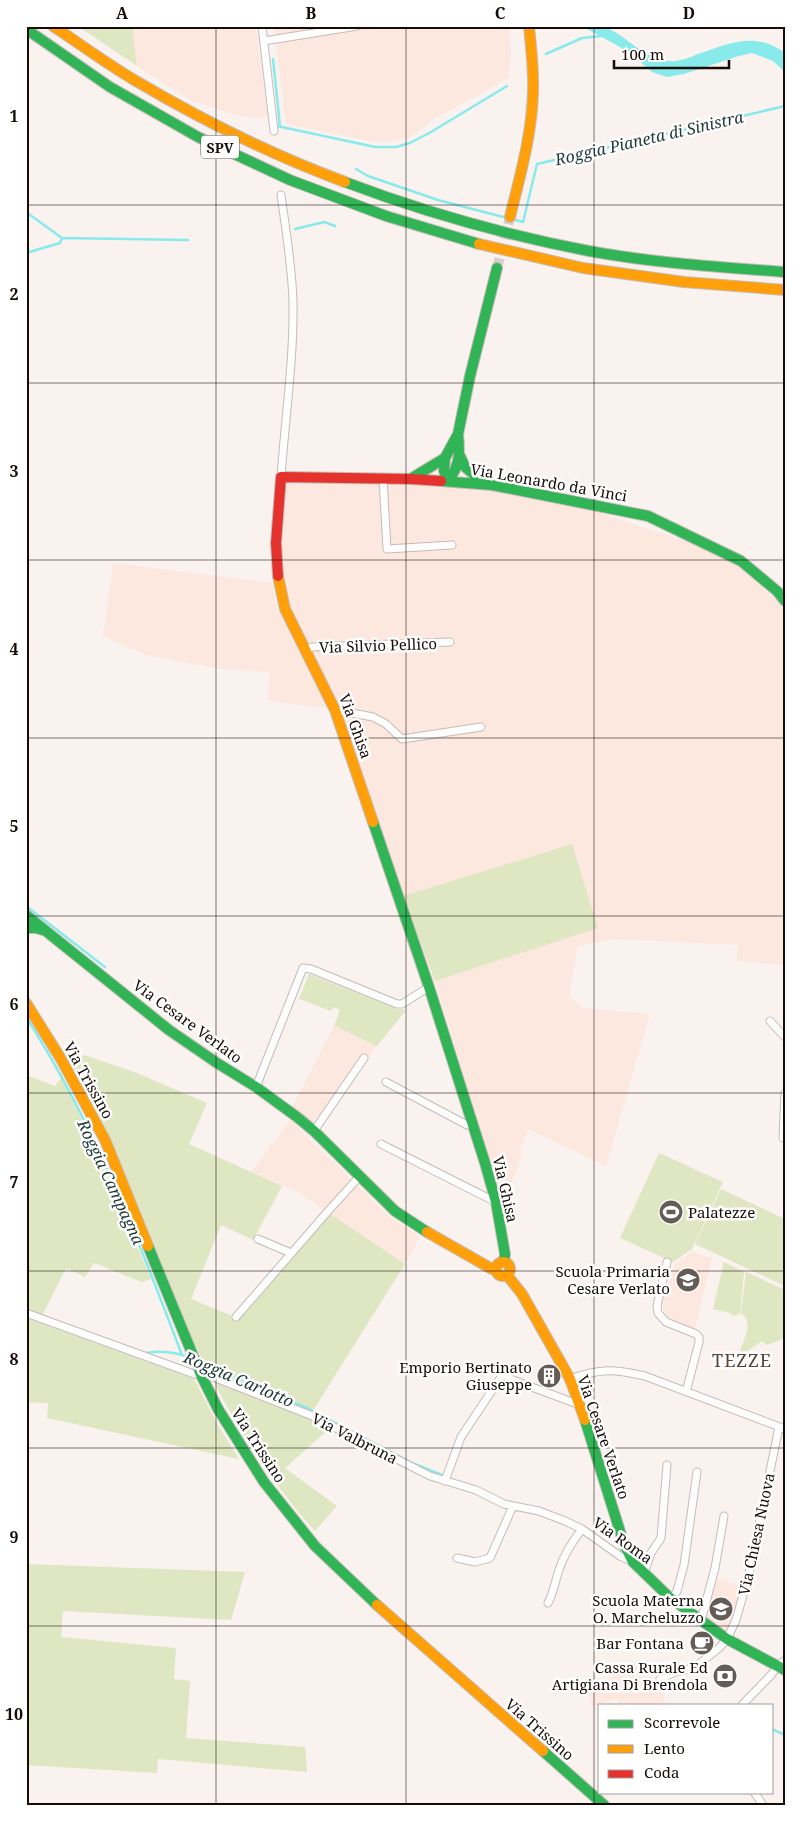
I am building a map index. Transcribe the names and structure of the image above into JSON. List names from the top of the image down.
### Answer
{
  "streets": {
    "main road": [
      "SPV",
      "Via Leonardo da Vinci",
      "Via Ghisa",
      "Via Cesare Verlato",
      "Via Trissino",
      "Via Roma"
    ],
    "street": ["Via Silvio Pellico", "Via Valbruna", "Via Chiesa Nuova"]
  },
  "crossings": [
    ["Via Leonardo da Vinci", "Via Ghisa"],
    ["Via Silvio Pellico", "Via Ghisa"],
    ["Via Ghisa", "Via Cesare Verlato"],
    ["Via Cesare Verlato", "Via Roma"],
    ["Via Trissino", "Via Valbruna"],
    ["Via Valbruna", "Via Roma"],
    ["Via Chiesa Nuova", "Via Roma"]
  ],
  "districts": ["TEZZE"],
  "water": ["Roggia Pianeta di Sinistra", "Roggia Campagna", "Roggia Carlotto"],
  "places": {
    "sports": ["Palatezze"],
    "school or university": ["Scuola Primaria Cesare Verlato", "Scuola Materna O. Marcheluzzo"],
    "building": ["Emporio Bertinato Giuseppe"],
    "cafe": ["Bar Fontana"],
    "bank": ["Cassa Rurale Ed Artigiana Di Brendola"]
  },
  "legend": ["Scorrevole", "Lento", "Coda"],
  "scale_bar": "100 m",
  "grid": {
    "columns": [
      "A",
      "B",
      "C",
      "D"
    ],
    "rows": [
      "1",
      "2",
      "3",
      "4",
      "5",
      "6",
      "7",
      "8",
      "9",
      "10"
    ]
  }
}
